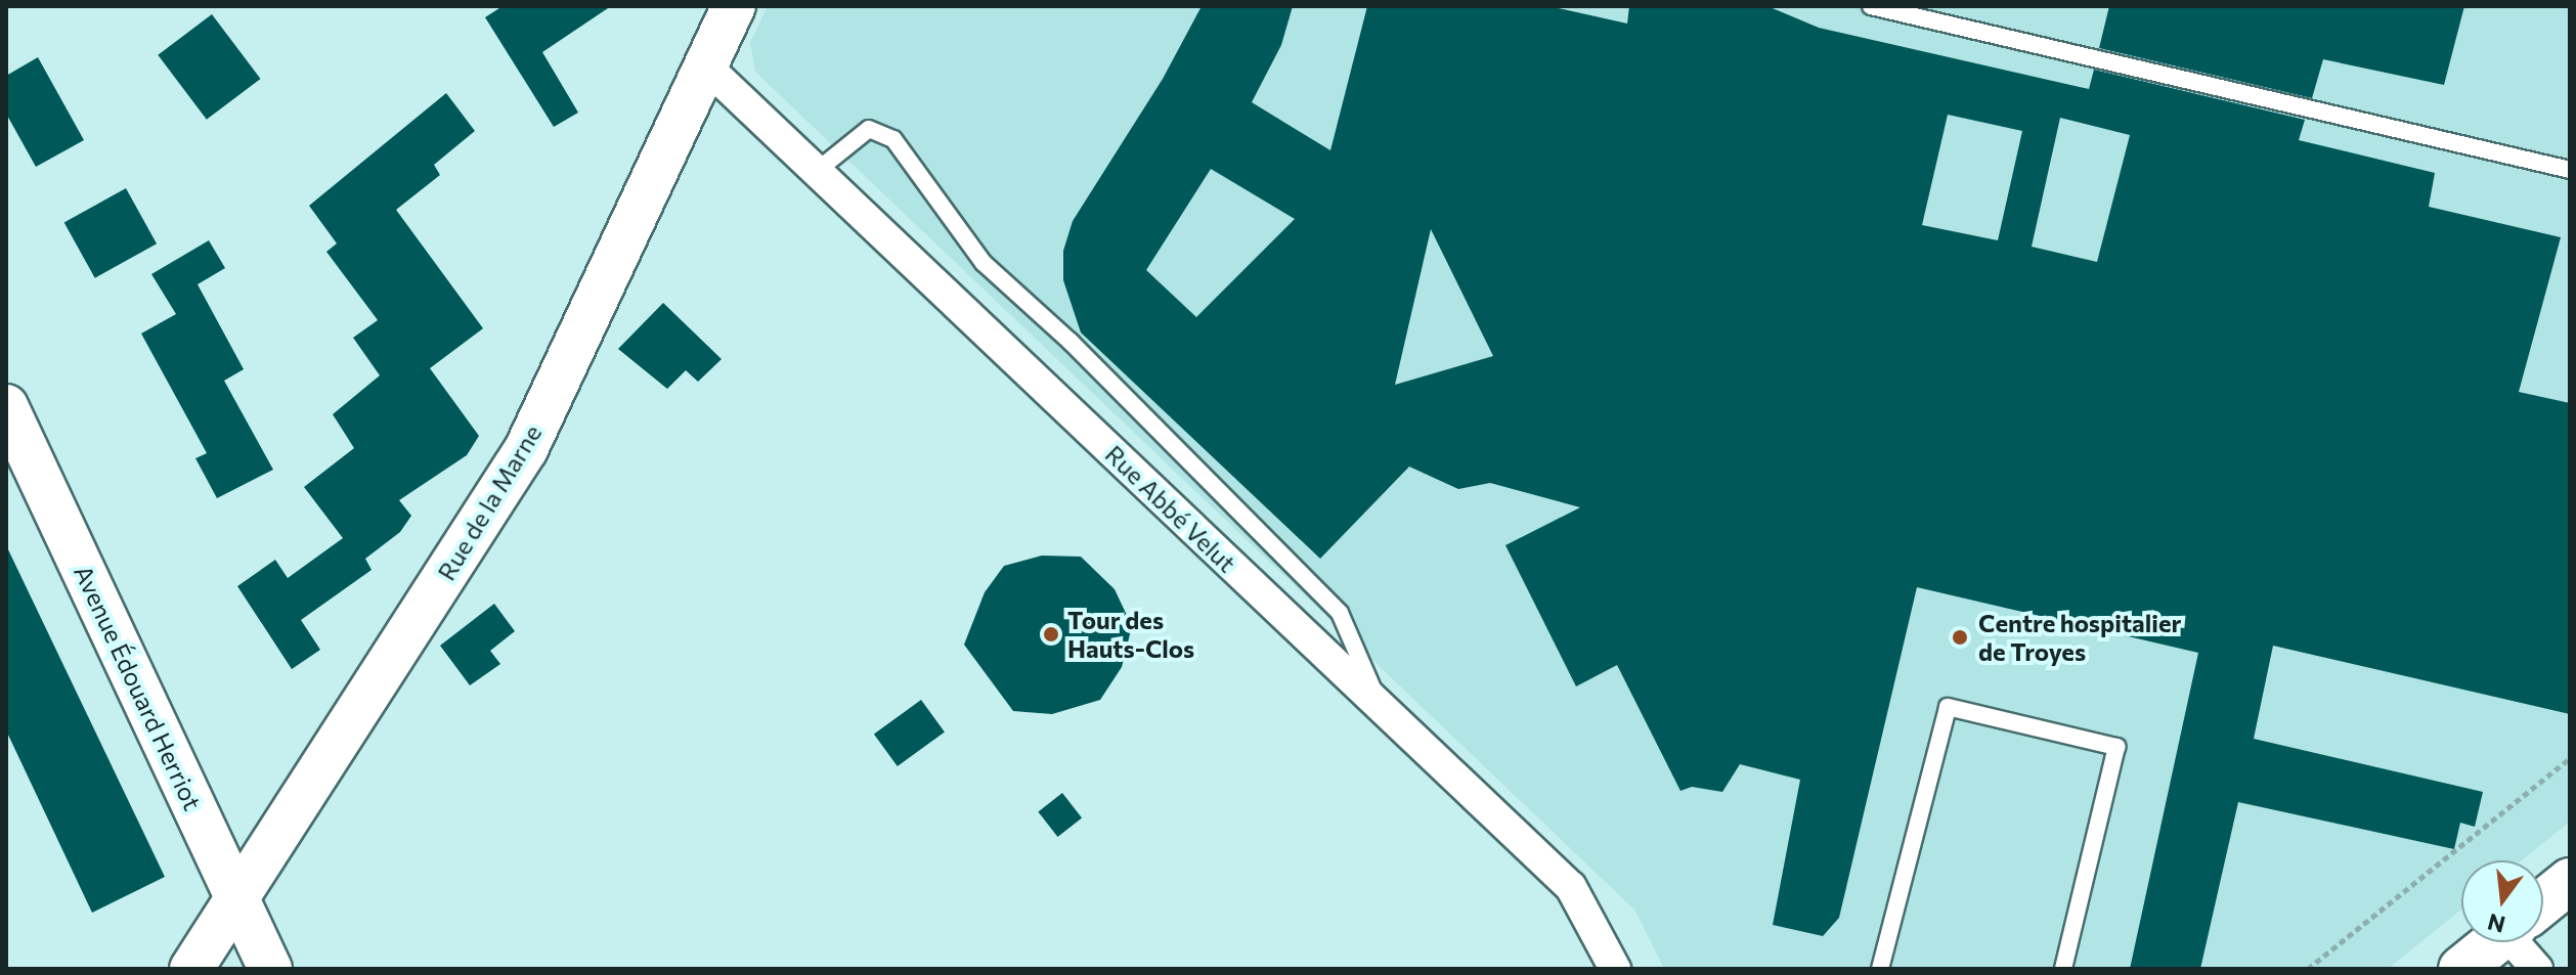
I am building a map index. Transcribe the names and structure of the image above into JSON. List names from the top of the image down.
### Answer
{
  "streets": {
    "street": ["Rue de la Marne", "Rue Abbé Velut", "Avenue Édouard Herriot"]
  },
  "crossings": [
    ["Rue de la Marne", "Rue Abbé Velut"],
    ["Rue de la Marne", "Avenue Édouard Herriot"]
  ],
  "places": ["Tour des Hauts-Clos", "Centre hospitalier de Troyes"],
  "north": "bottom"
}
